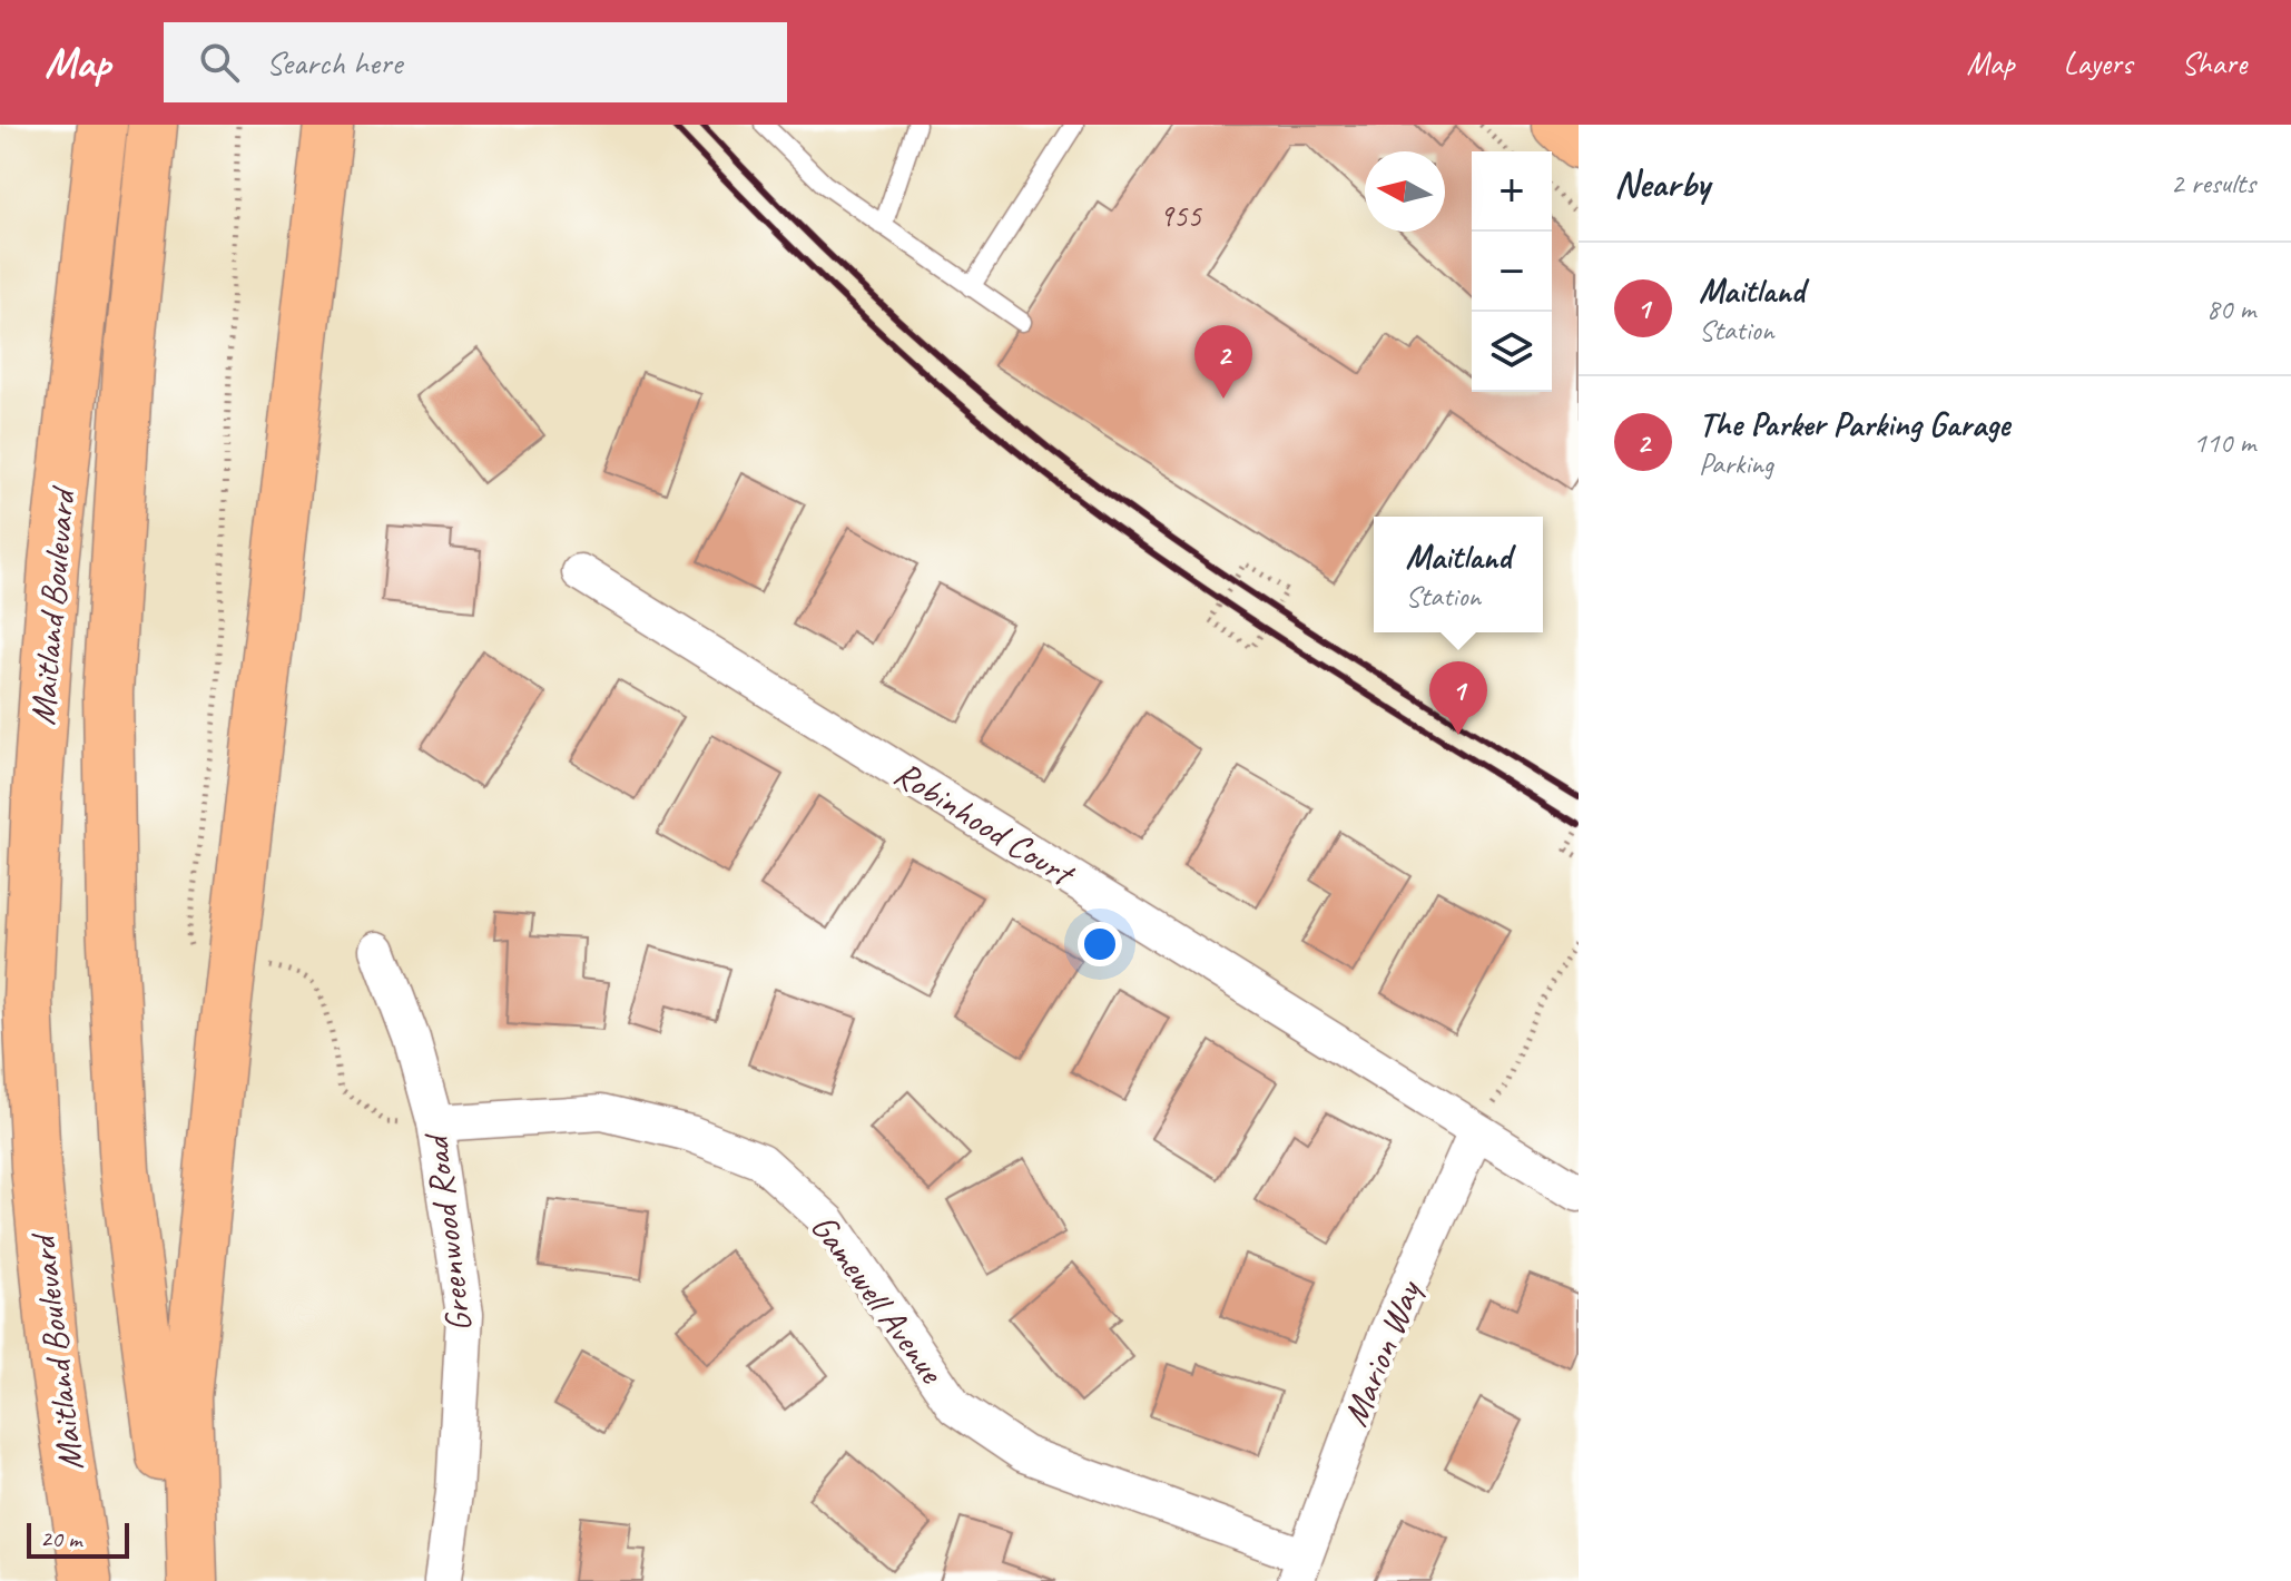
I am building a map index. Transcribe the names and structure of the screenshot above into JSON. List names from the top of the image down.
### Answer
{
  "streets": {
    "main road": ["Maitland Boulevard"],
    "street": [
      "Robinhood Court",
      "Greenwood Road",
      "Gamewell Avenue",
      "Marion Way"
    ]
  },
  "crossings": [
    ["Robinhood Court", "Marion Way"],
    ["Greenwood Road", "Gamewell Avenue"],
    ["Gamewell Avenue", "Marion Way"]
  ],
  "house_numbers": ["955"],
  "scale_bar": "20 m",
  "north": "left",
  "page": {
    "header": "Map",
    "search": "Search here",
    "nav": ["Map", "Layers", "Share"],
    "heading": ["Nearby", "2 results"],
    "map_buttons": ["+", "−"],
    "list": [
      {
        "mark": "1",
        "name": "Maitland",
        "note": "Station",
        "value": "80 m"
      },
      {
        "mark": "2",
        "name": "The Parker Parking Garage",
        "note": "Parking",
        "value": "110 m"
      }
    ],
    "pins": ["2", "1"],
    "popup": ["Maitland", "Station"],
    "scale": "20 m"
  }
}
